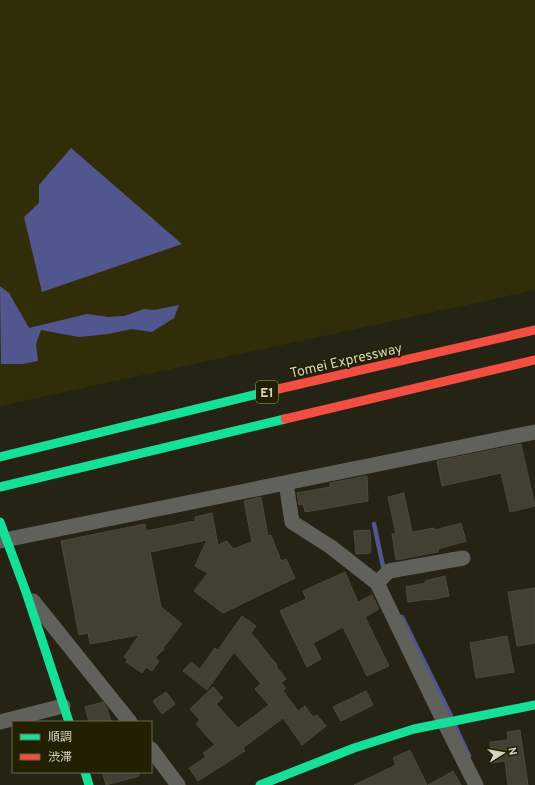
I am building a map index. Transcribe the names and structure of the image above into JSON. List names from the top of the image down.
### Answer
{
  "streets": {
    "main road": ["Tomei Expressway", "E1"]
  },
  "legend": ["順調", "渋滞"],
  "north": "right"
}
